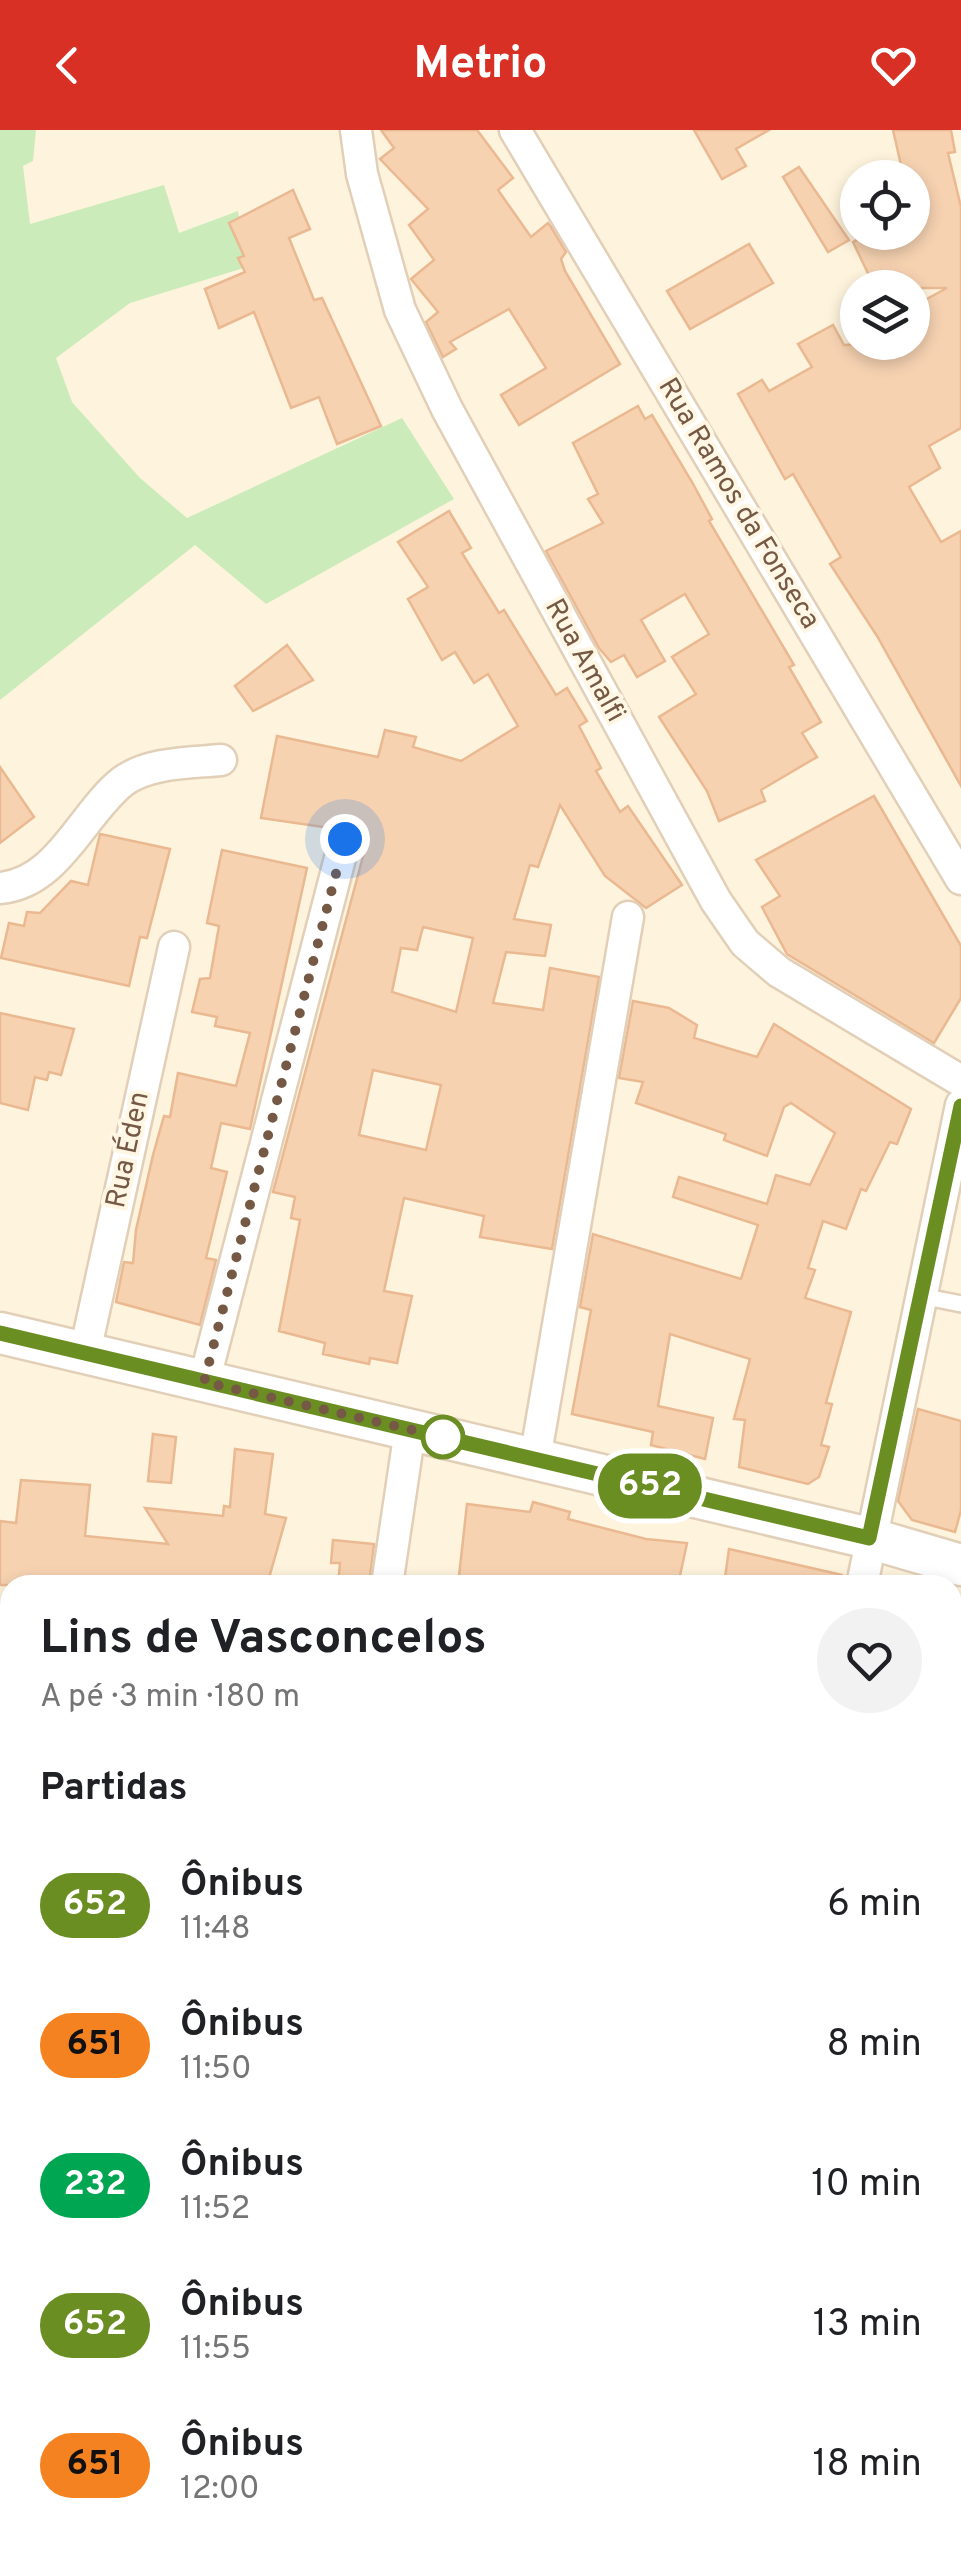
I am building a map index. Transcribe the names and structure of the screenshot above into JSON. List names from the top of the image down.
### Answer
{
  "streets": {
    "street": ["Rua Ramos da Fonseca", "Rua Amalfi", "Rua Éden"]
  },
  "lines": ["bus line 652"],
  "page": {
    "header": "Metrio",
    "on_map": "652",
    "heading": [
      ["Lins de Vasconcelos", "A pé · 3 min · 180 m"],
      "Partidas"
    ],
    "list": [
      {
        "mark": "652",
        "name": "Ônibus",
        "note": "11:48",
        "value": "6 min"
      },
      {
        "mark": "651",
        "name": "Ônibus",
        "note": "11:50",
        "value": "8 min"
      },
      {
        "mark": "232",
        "name": "Ônibus",
        "note": "11:52",
        "value": "10 min"
      },
      {
        "mark": "652",
        "name": "Ônibus",
        "note": "11:55",
        "value": "13 min"
      },
      {
        "mark": "651",
        "name": "Ônibus",
        "note": "12:00",
        "value": "18 min"
      }
    ]
  }
}
